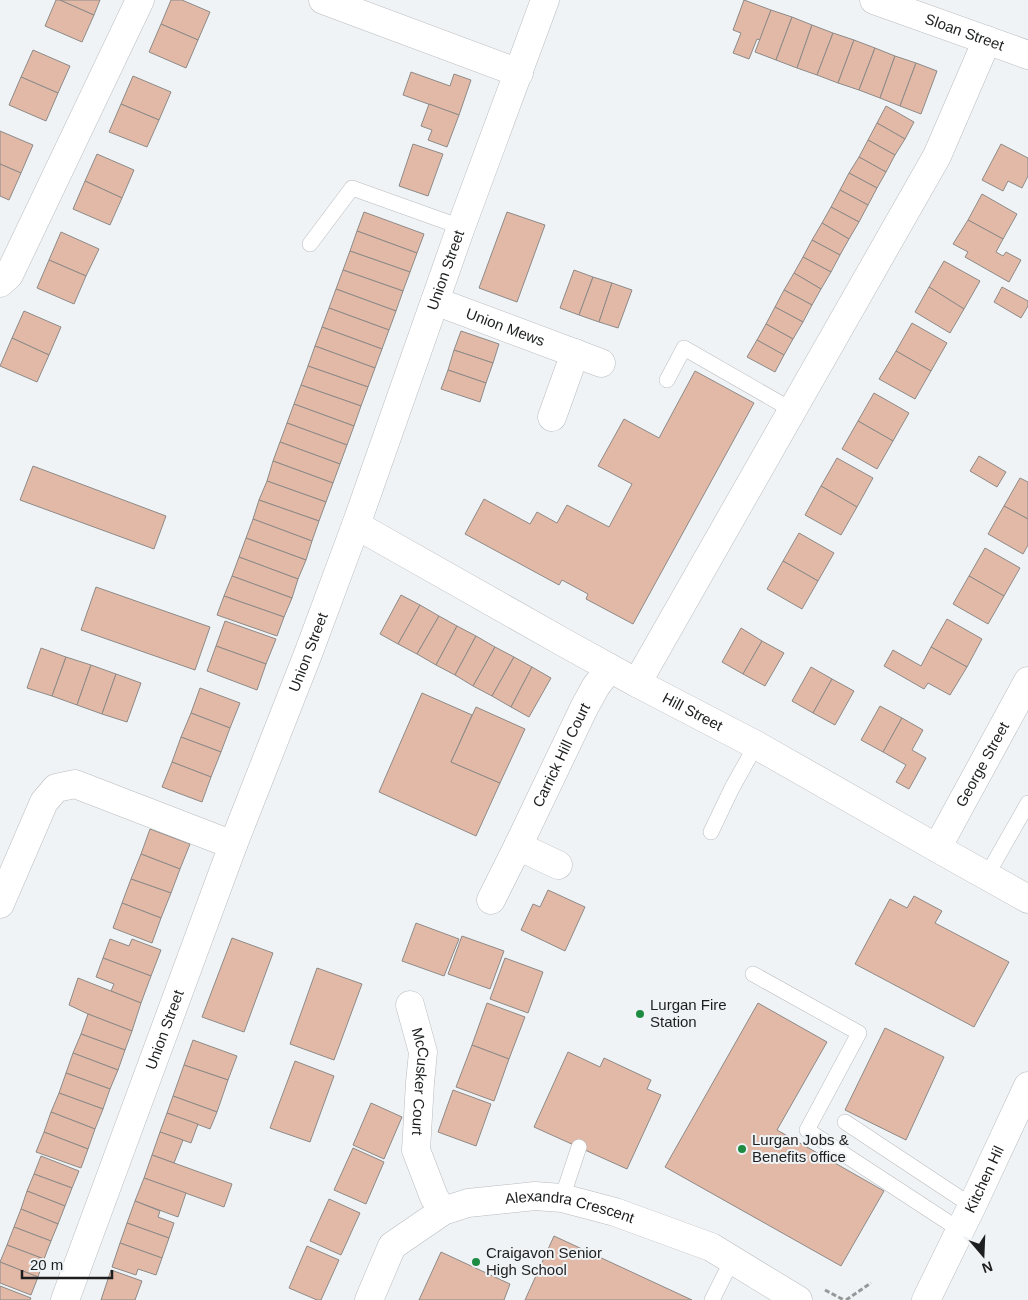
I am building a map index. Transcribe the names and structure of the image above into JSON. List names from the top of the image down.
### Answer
{
  "streets": {
    "street": [
      "Sloan Street",
      "Union Street",
      "Union Mews",
      "Hill Street",
      "Carrick Hill Court",
      "George Street",
      "McCusker Court",
      "Kitchen Hil",
      "Alexandra Crescent"
    ]
  },
  "crossings": [
    ["Union Street", "Union Mews"],
    ["Union Street", "Hill Street"],
    ["Hill Street", "Carrick Hill Court"],
    ["Hill Street", "George Street"],
    ["McCusker Court", "Alexandra Crescent"]
  ],
  "places": ["Lurgan Fire Station", "Lurgan Jobs & Benefits office", "Craigavon Senior High School"],
  "scale_bar": "20 m",
  "north": "bottom"
}
